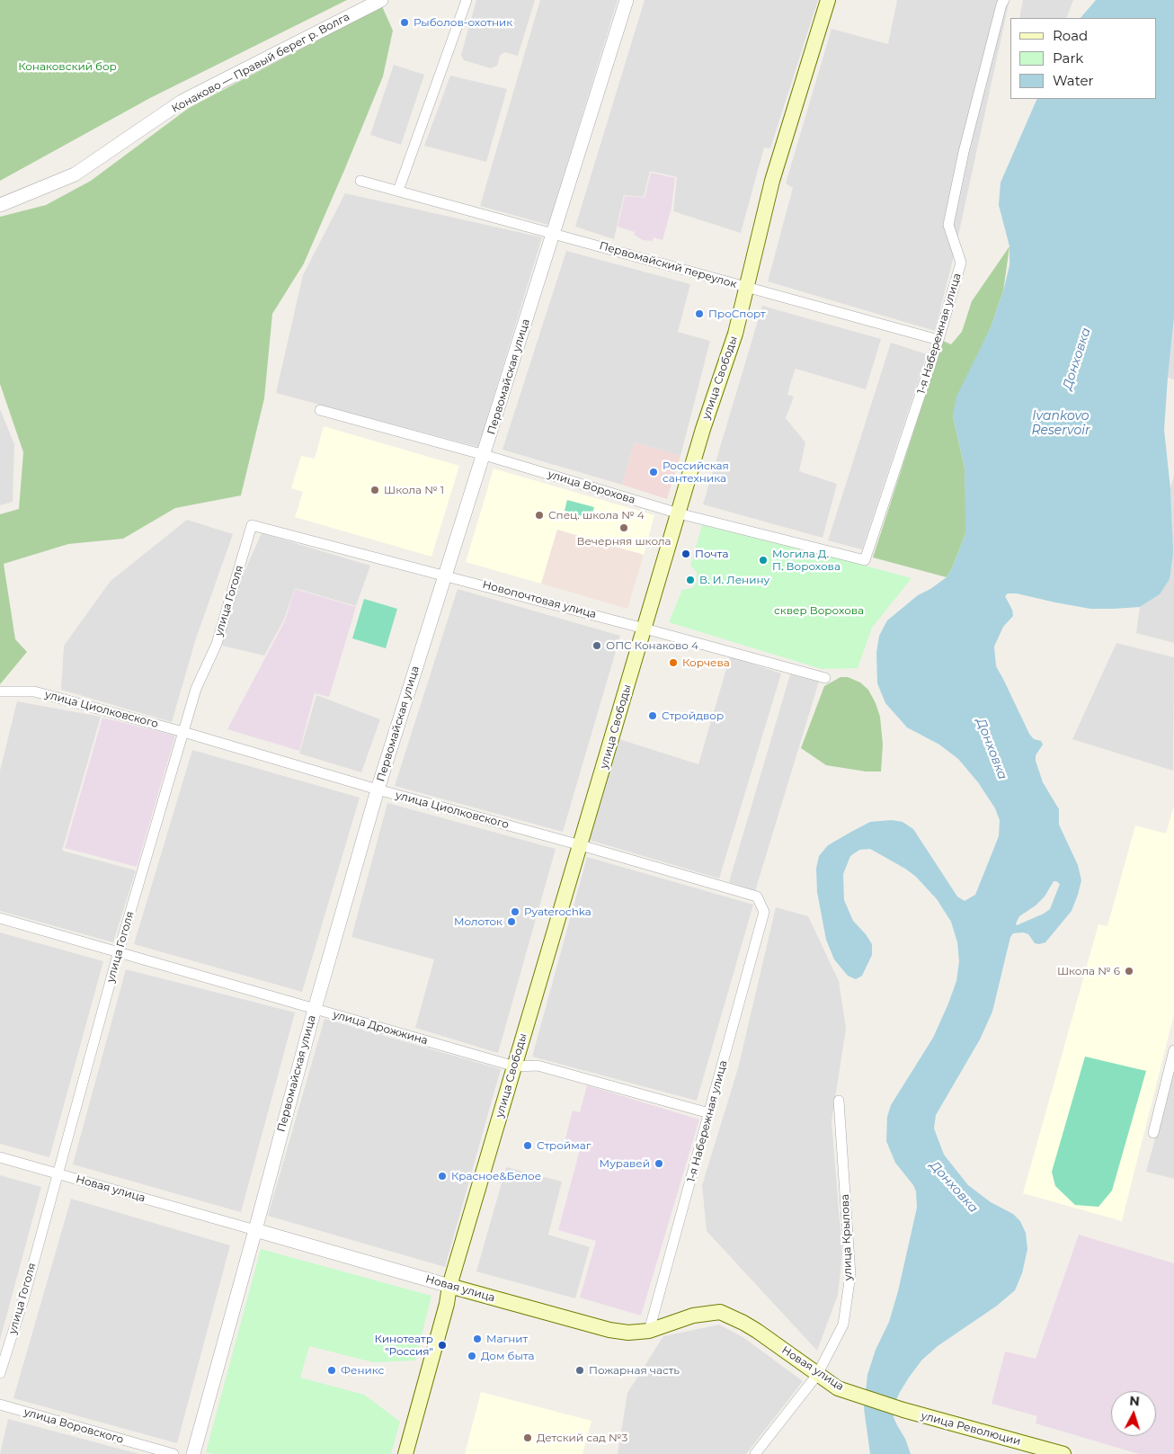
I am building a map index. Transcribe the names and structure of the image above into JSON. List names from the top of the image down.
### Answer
{
  "streets": {
    "main road": ["улица Свободы", "Новая улица", "улица Революции"],
    "street": [
      "Конаково — Правый берег р. Волга",
      "Первомайский переулок",
      "1-я Набережная улица",
      "Первомайская улица",
      "улица Ворохова",
      "Новопочтовая улица",
      "улица Гоголя",
      "улица Циолковского",
      "улица Дрожжина",
      "улица Крылова",
      "улица Воровского"
    ]
  },
  "crossings": [
    ["Первомайский переулок", "1-я Набережная улица"],
    ["Первомайский переулок", "Первомайская улица"],
    ["Первомайский переулок", "улица Свободы"],
    ["1-я Набережная улица", "улица Ворохова"],
    ["1-я Набережная улица", "улица Циолковского"],
    ["1-я Набережная улица", "улица Дрожжина"],
    ["1-я Набережная улица", "Новая улица"],
    ["Первомайская улица", "улица Ворохова"],
    ["Первомайская улица", "Новопочтовая улица"],
    ["Первомайская улица", "улица Циолковского"],
    ["Первомайская улица", "улица Дрожжина"],
    ["Первомайская улица", "Новая улица"],
    ["улица Свободы", "улица Ворохова"],
    ["улица Свободы", "Новопочтовая улица"],
    ["улица Свободы", "улица Циолковского"],
    ["улица Свободы", "улица Дрожжина"],
    ["улица Свободы", "Новая улица"],
    ["Новопочтовая улица", "улица Гоголя"],
    ["улица Гоголя", "улица Циолковского"],
    ["улица Гоголя", "улица Дрожжина"],
    ["улица Гоголя", "Новая улица"],
    ["Новая улица", "улица Крылова"],
    ["Новая улица", "улица Революции"]
  ],
  "water": ["Донховка", "Ivankovo Reservoir"],
  "parks": ["Конаковский бор", "сквер Ворохова"],
  "places": [
    "Рыболов-охотник",
    "ПроСпорт",
    "Российская сантехника",
    "Школа № 1",
    "Спец. школа № 4",
    "Вечерняя школа",
    "Почта",
    "Могила Д. П. Ворохова",
    "В. И. Ленину",
    "ОПС Конаково 4",
    "Корчева",
    "Стройдвор",
    "Pyaterochka",
    "Молоток",
    "Школа № 6",
    "Строймаг",
    "Муравей",
    "Красное&Белое",
    "Магнит",
    "Кинотеатр \"Россия\"",
    "Дом быта",
    "Феникс",
    "Пожарная часть",
    "Детский сад №3"
  ],
  "legend": ["Road", "Park", "Water"],
  "north": "top"
}
